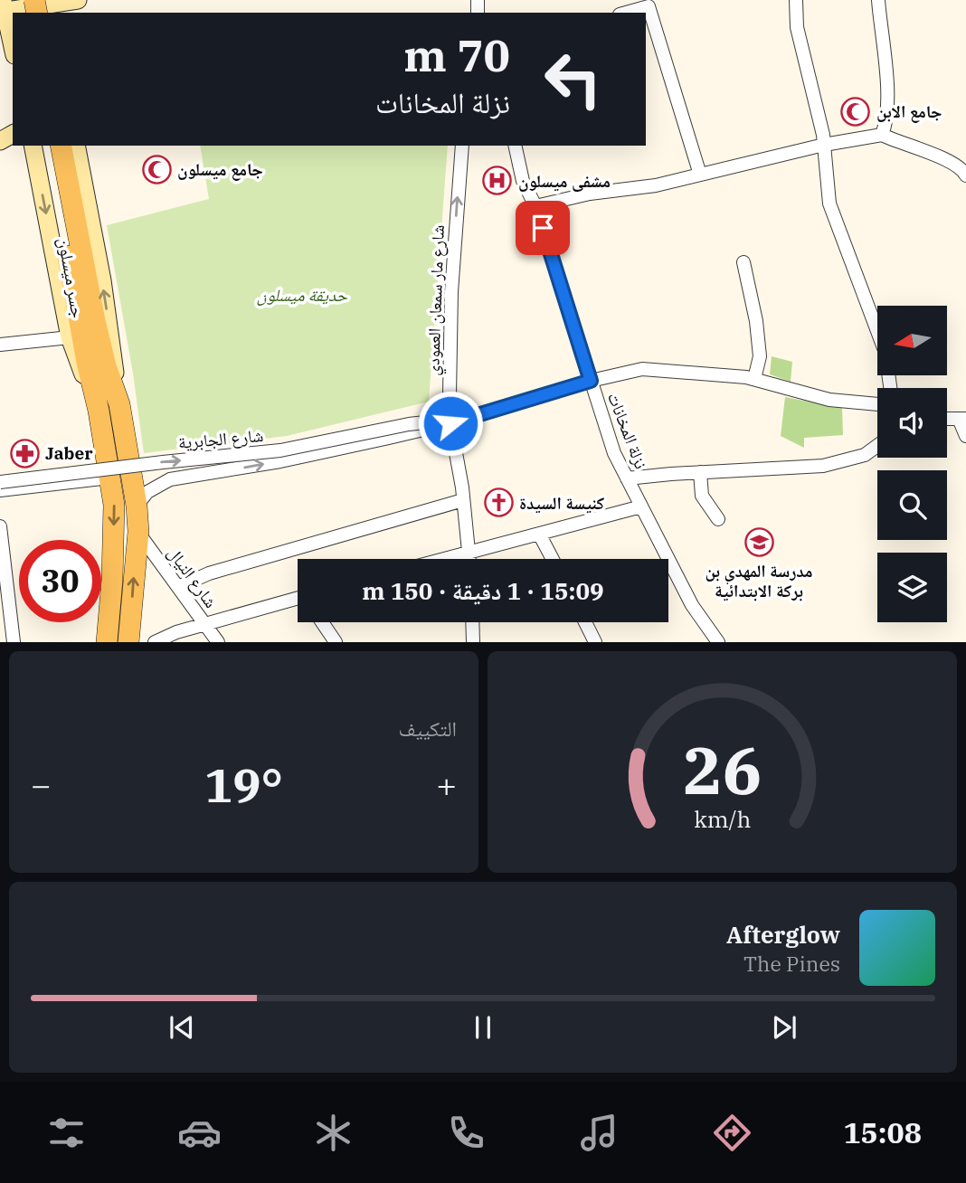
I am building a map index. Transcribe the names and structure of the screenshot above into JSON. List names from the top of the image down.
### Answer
{
  "streets": {
    "main road": ["جسر ميسلون"],
    "street": [
      "شارع مار سمعان العمودي",
      "نزلة المخانات",
      "شارع الجابرية",
      "شارع النيال"
    ]
  },
  "crossings": [
    ["جسر ميسلون", "شارع النيال"],
    ["شارع مار سمعان العمودي", "شارع الجابرية"]
  ],
  "one_way": ["شارع مار سمعان العمودي"],
  "parks": ["حديقة ميسلون"],
  "places": {
    "mosque": ["جامع الابن", "جامع ميسلون"],
    "hospital": ["مشفى ميسلون"],
    "pharmacy": ["Jaber"],
    "church": ["كنيسة السيدة"],
    "school or university": ["مدرسة المهدي بن بركة الابتدائية"]
  },
  "north": "left",
  "page": {
    "turn": ["70 m", "نزلة المخانات"],
    "limit": "30",
    "trip": "15:09 · 1 دقيقة · 150 m",
    "tile": "التكييف",
    "heat": ["−", "19°", "+"],
    "song": ["Afterglow", "The Pines"],
    "tabs": "15:08",
    "gauge": ["26", "km/h"]
  }
}
